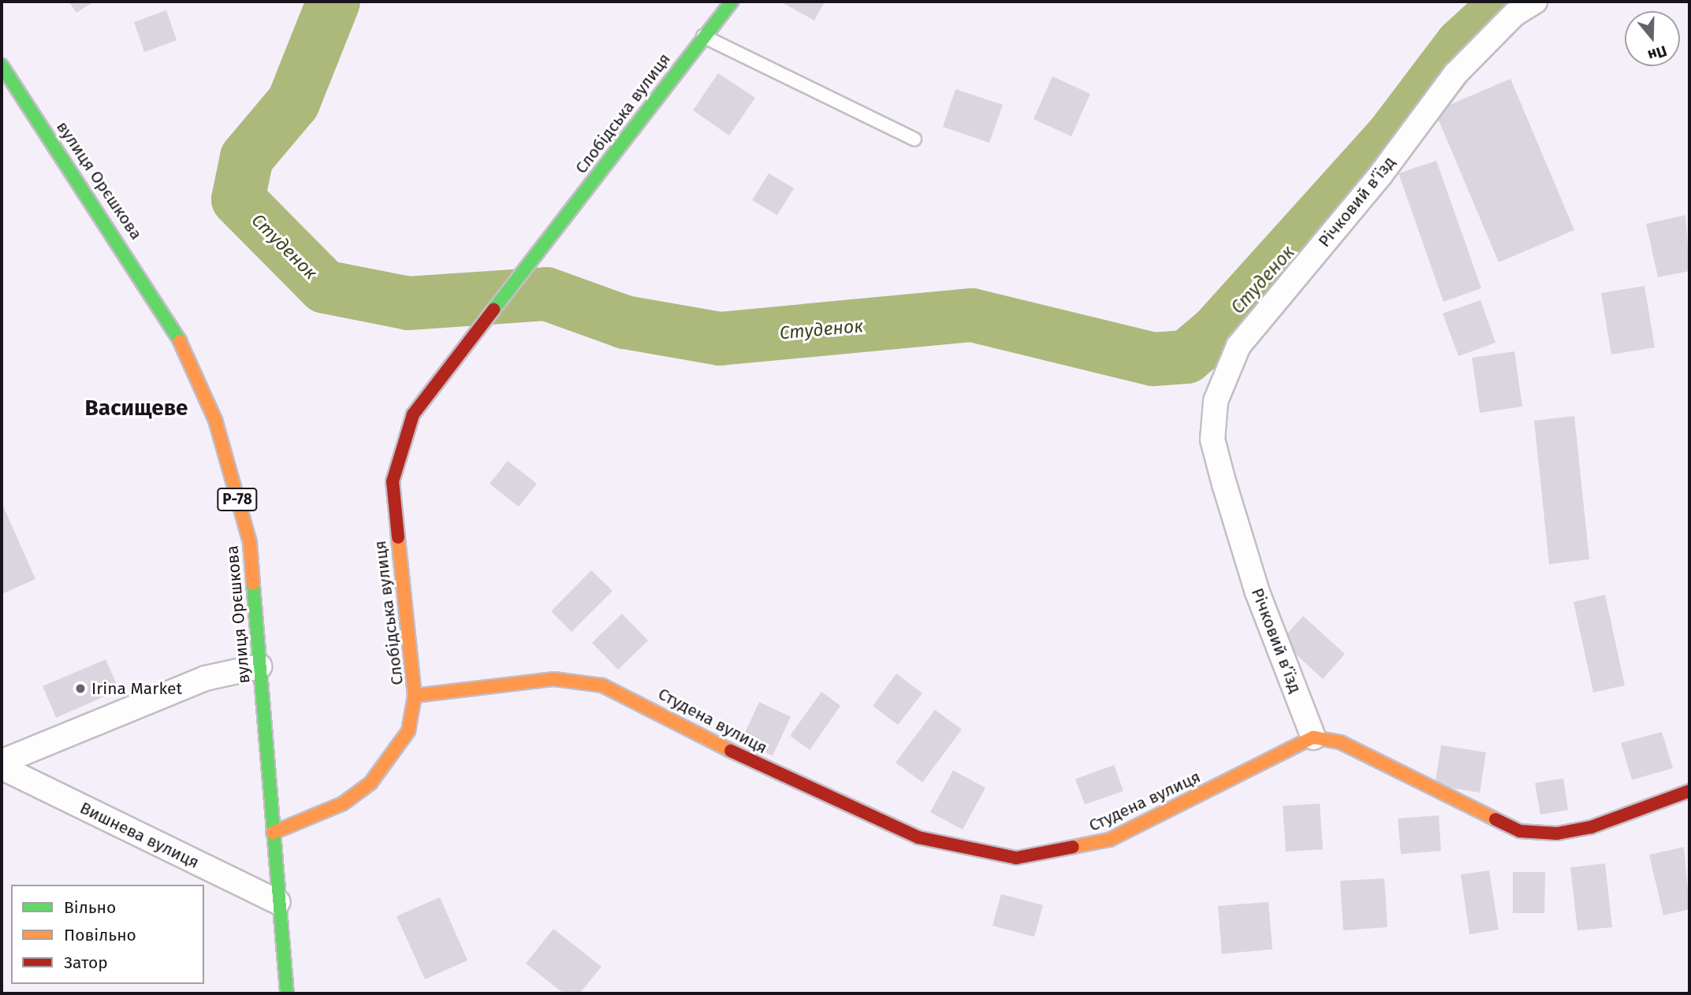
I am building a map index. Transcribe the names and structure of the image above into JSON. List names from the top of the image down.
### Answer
{
  "streets": {
    "street": [
      "Слобідська вулиця",
      "вулиця Орєшкова",
      "Річковий в’їзд",
      "Р-78",
      "Студена вулиця",
      "Вишнева вулиця"
    ]
  },
  "crossings": [
    ["Слобідська вулиця", "вулиця Орєшкова"],
    ["Слобідська вулиця", "Студена вулиця"],
    ["вулиця Орєшкова", "Вишнева вулиця"],
    ["Річковий в’їзд", "Студена вулиця"]
  ],
  "districts": ["Васищеве"],
  "water": ["Студенок"],
  "places": ["Irina Market"],
  "legend": ["Вільно", "Повільно", "Затор"],
  "north": "bottom"
}
